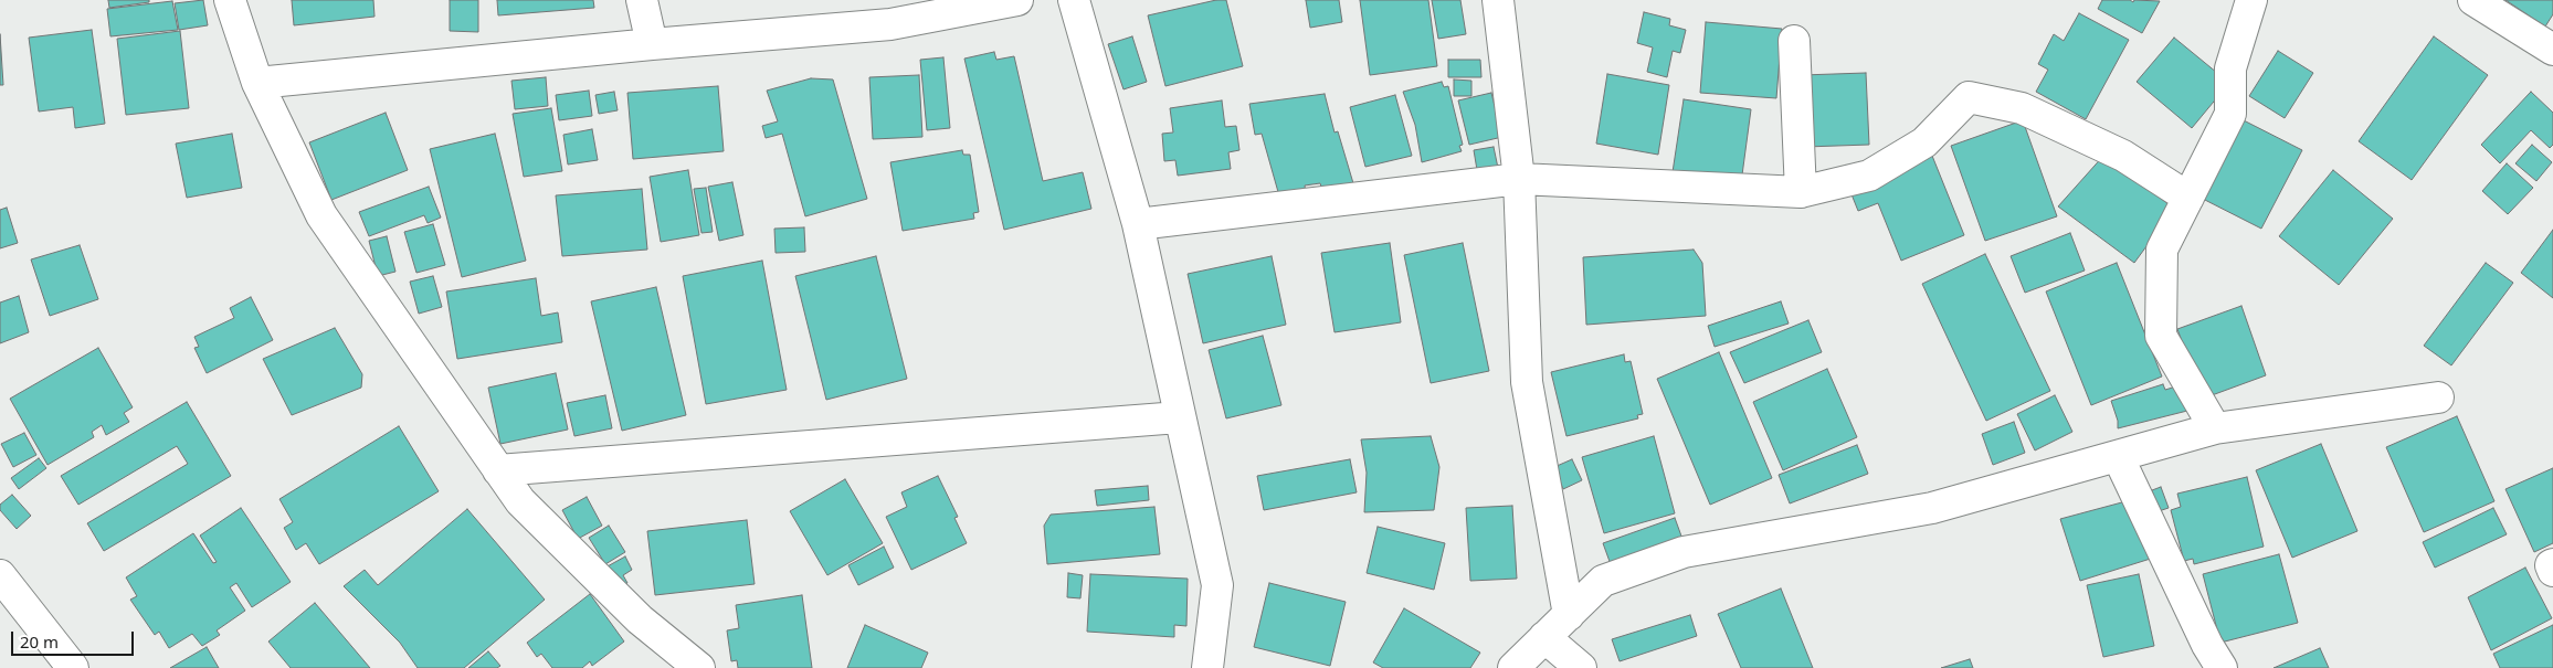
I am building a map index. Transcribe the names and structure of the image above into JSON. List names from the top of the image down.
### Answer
{
  "scale_bar": "20 m"
}
